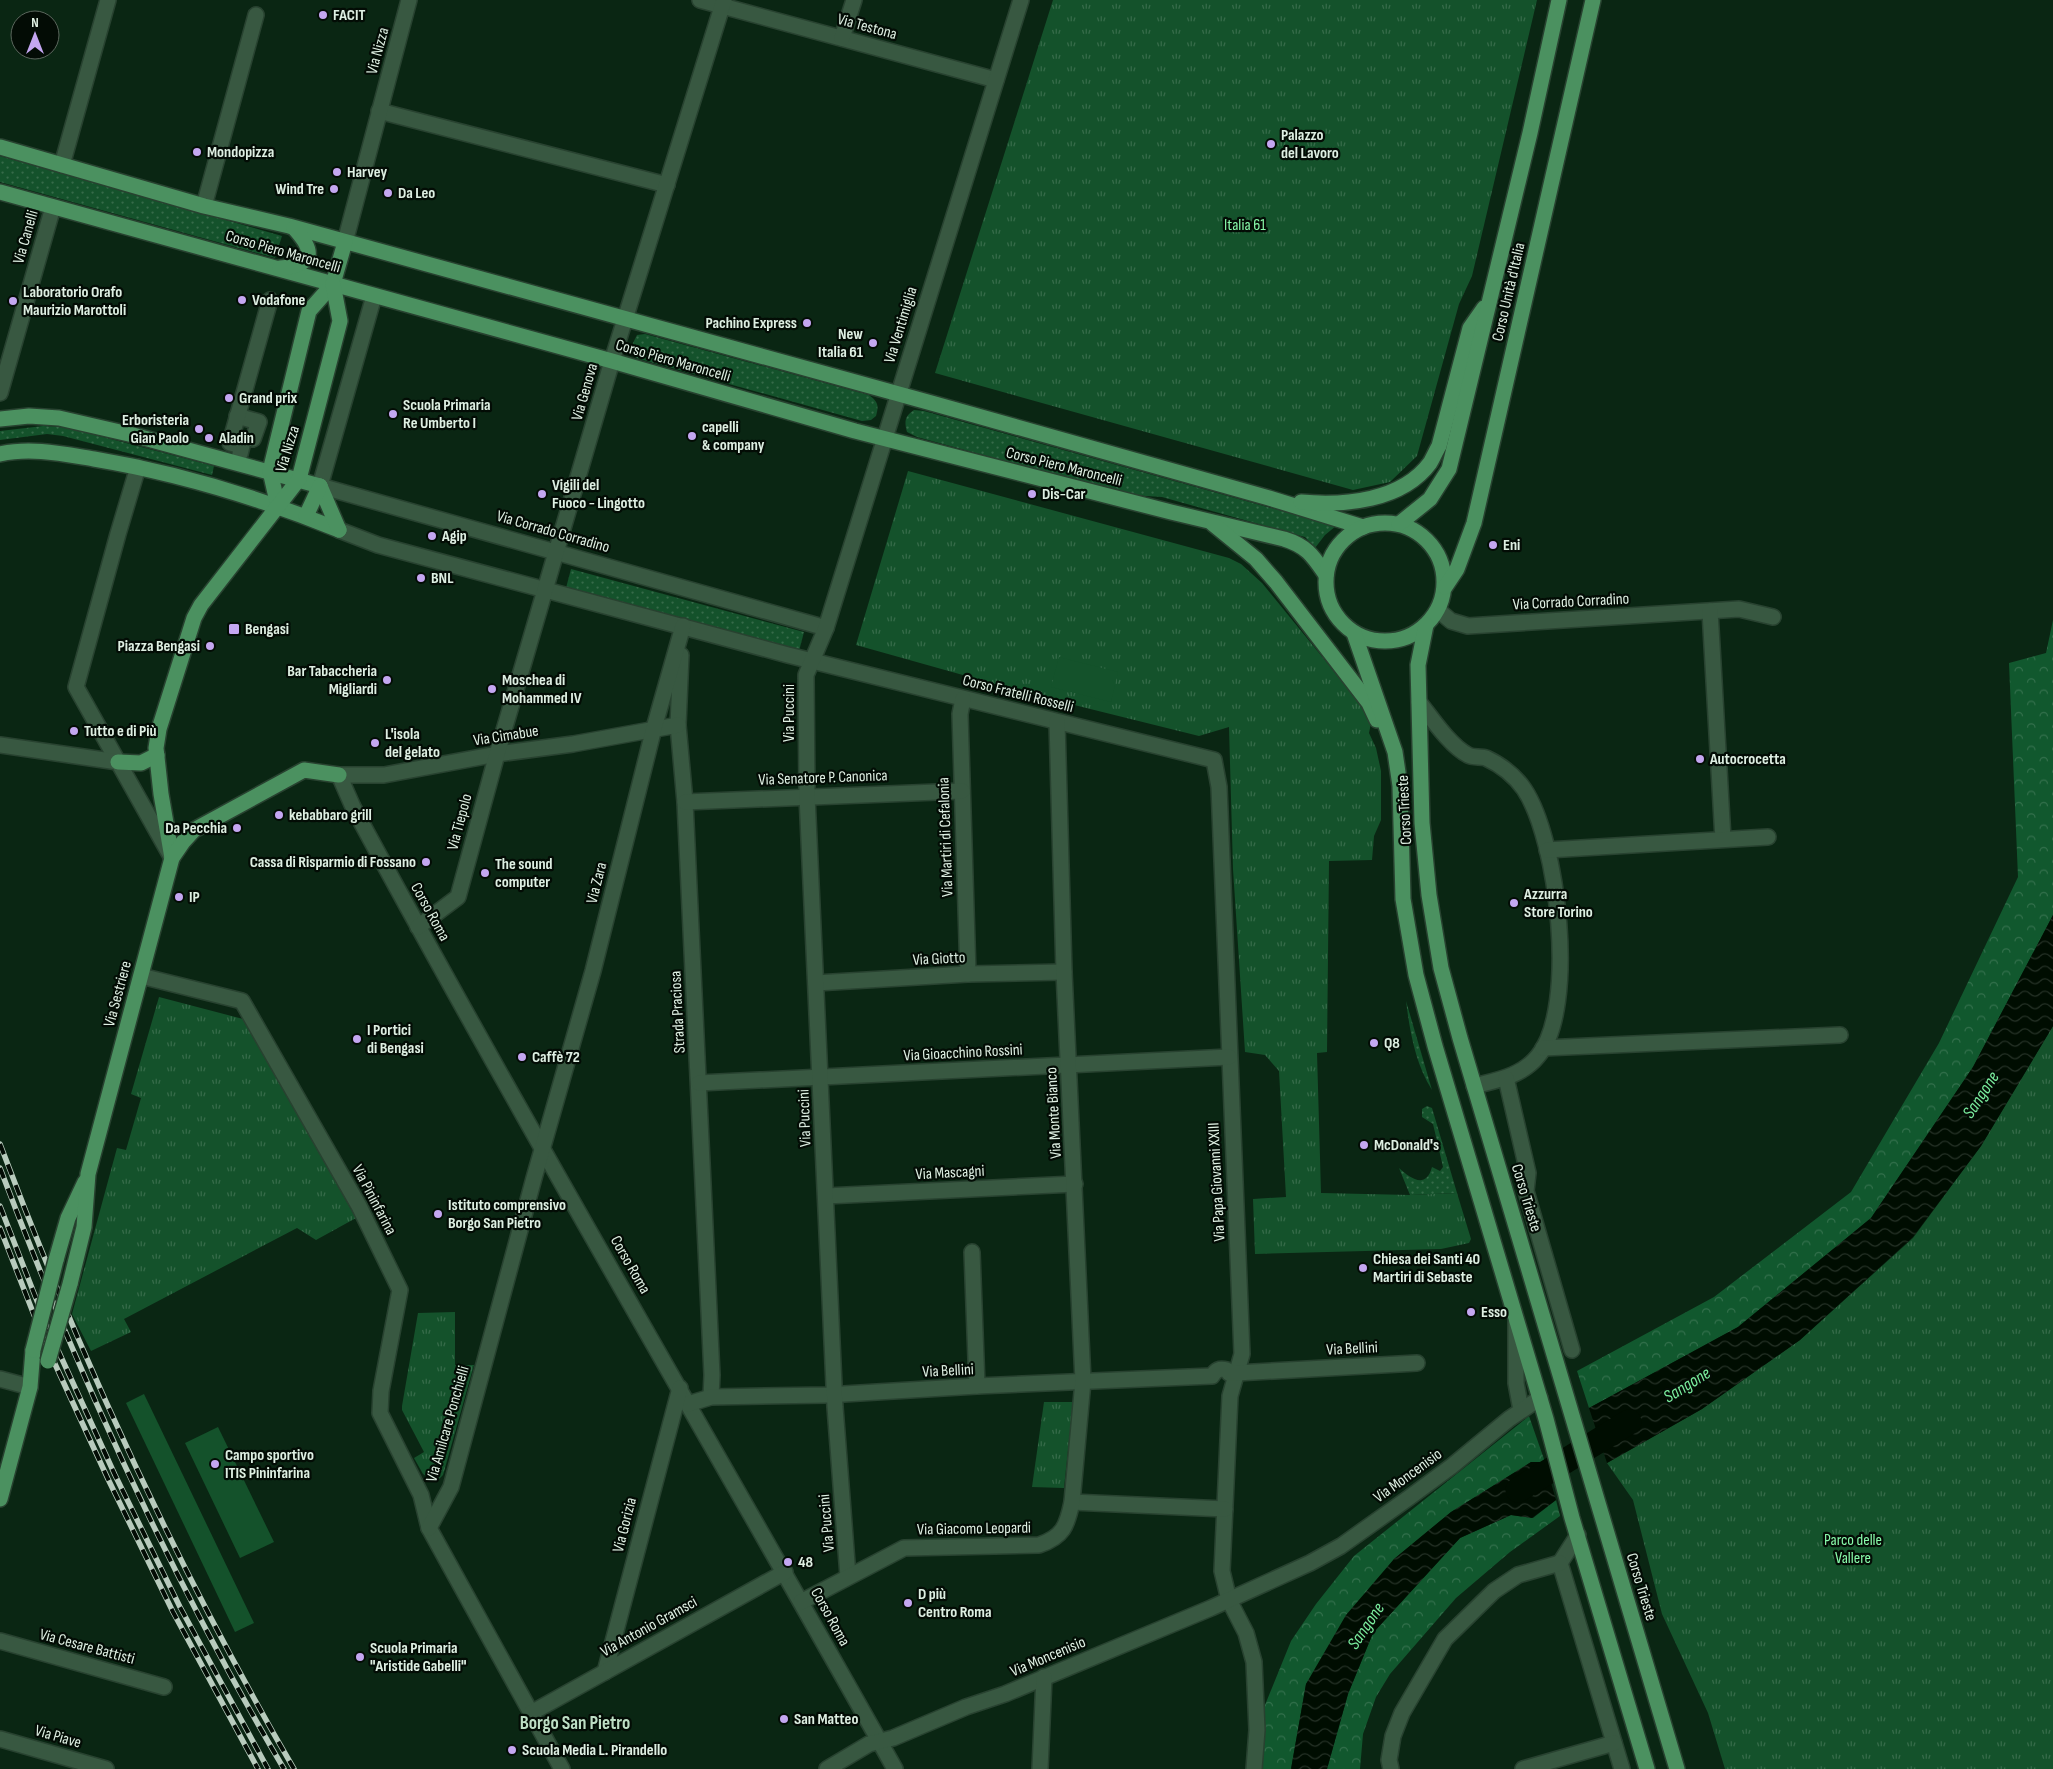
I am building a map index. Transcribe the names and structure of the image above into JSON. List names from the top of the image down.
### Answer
{
  "streets": {
    "main road": [
      "Via Nizza",
      "Corso Piero Maroncelli",
      "Corso Unità d'Italia",
      "Via Corrado Corradino",
      "Corso Trieste",
      "Via Sestriere"
    ],
    "street": [
      "Via Testona",
      "Via Canelli",
      "Via Ventimiglia",
      "Via Genova",
      "Corso Fratelli Rosselli",
      "Via Puccini",
      "Via Cimabue",
      "Via Senatore P. Canonica",
      "Via Tiepolo",
      "Via Martiri di Cefalonia",
      "Via Zara",
      "Corso Roma",
      "Via Giotto",
      "Strada Praciosa",
      "Via Gioacchino Rossini",
      "Via Monte Bianco",
      "Via Mascagni",
      "Via Papa Giovanni XXIII",
      "Via Pininfarina",
      "Via Bellini",
      "Via Amilcare Ponchielli",
      "Via Moncenisio",
      "Via Gorizia",
      "Via Giacomo Leopardi",
      "Via Antonio Gramsci",
      "Via Cesare Battisti",
      "Via Piave"
    ]
  },
  "crossings": [
    ["Via Testona", "Via Ventimiglia"],
    ["Via Testona", "Via Genova"],
    ["Via Nizza", "Corso Piero Maroncelli"],
    ["Via Nizza", "Via Corrado Corradino"],
    ["Via Canelli", "Corso Piero Maroncelli"],
    ["Corso Piero Maroncelli", "Corso Unità d'Italia"],
    ["Corso Piero Maroncelli", "Via Ventimiglia"],
    ["Corso Piero Maroncelli", "Via Genova"],
    ["Corso Piero Maroncelli", "Via Corrado Corradino"],
    ["Corso Piero Maroncelli", "Corso Trieste"],
    ["Corso Unità d'Italia", "Via Corrado Corradino"],
    ["Corso Unità d'Italia", "Corso Trieste"],
    ["Via Ventimiglia", "Via Corrado Corradino"],
    ["Via Ventimiglia", "Corso Fratelli Rosselli"],
    ["Via Ventimiglia", "Via Puccini"],
    ["Via Genova", "Via Corrado Corradino"],
    ["Via Genova", "Via Tiepolo"],
    ["Via Corrado Corradino", "Corso Trieste"],
    ["Corso Fratelli Rosselli", "Via Puccini"],
    ["Corso Fratelli Rosselli", "Via Martiri di Cefalonia"],
    ["Corso Fratelli Rosselli", "Via Monte Bianco"],
    ["Corso Fratelli Rosselli", "Via Papa Giovanni XXIII"],
    ["Via Puccini", "Via Senatore P. Canonica"],
    ["Via Puccini", "Via Giotto"],
    ["Via Puccini", "Via Gioacchino Rossini"],
    ["Via Puccini", "Via Mascagni"],
    ["Via Puccini", "Via Bellini"],
    ["Via Puccini", "Via Giacomo Leopardi"],
    ["Via Cimabue", "Via Tiepolo"],
    ["Via Cimabue", "Via Zara"],
    ["Via Cimabue", "Corso Roma"],
    ["Via Cimabue", "Via Sestriere"],
    ["Via Cimabue", "Strada Praciosa"],
    ["Via Senatore P. Canonica", "Via Martiri di Cefalonia"],
    ["Via Senatore P. Canonica", "Strada Praciosa"],
    ["Corso Trieste", "Via Moncenisio"],
    ["Via Tiepolo", "Corso Roma"],
    ["Via Martiri di Cefalonia", "Via Giotto"],
    ["Via Zara", "Corso Roma"],
    ["Via Zara", "Strada Praciosa"],
    ["Via Zara", "Via Amilcare Ponchielli"],
    ["Corso Roma", "Via Sestriere"],
    ["Corso Roma", "Via Bellini"],
    ["Corso Roma", "Via Amilcare Ponchielli"],
    ["Corso Roma", "Via Moncenisio"],
    ["Corso Roma", "Via Gorizia"],
    ["Corso Roma", "Via Giacomo Leopardi"],
    ["Corso Roma", "Via Antonio Gramsci"],
    ["Via Giotto", "Via Monte Bianco"],
    ["Via Sestriere", "Via Pininfarina"],
    ["Strada Praciosa", "Via Gioacchino Rossini"],
    ["Strada Praciosa", "Via Bellini"],
    ["Via Gioacchino Rossini", "Via Monte Bianco"],
    ["Via Gioacchino Rossini", "Via Papa Giovanni XXIII"],
    ["Via Monte Bianco", "Via Mascagni"],
    ["Via Monte Bianco", "Via Bellini"],
    ["Via Monte Bianco", "Via Giacomo Leopardi"],
    ["Via Papa Giovanni XXIII", "Via Bellini"],
    ["Via Papa Giovanni XXIII", "Via Moncenisio"],
    ["Via Pininfarina", "Via Amilcare Ponchielli"],
    ["Via Gorizia", "Via Antonio Gramsci"]
  ],
  "districts": ["Borgo San Pietro"],
  "water": ["Sangone"],
  "parks": ["Italia 61", "Parco delle Vallere"],
  "places": {
    "other": [
      "FACIT",
      "Palazzo del Lavoro",
      "Mondopizza",
      "Harvey",
      "Wind Tre",
      "Da Leo",
      "Vodafone",
      "Laboratorio Orafo Maurizio Marottoli",
      "Pachino Express",
      "New Italia 61",
      "Grand prix",
      "Scuola Primaria Re Umberto I",
      "Erboristeria Gian Paolo",
      "capelli & company",
      "Aladin",
      "Vigili del Fuoco - Lingotto",
      "Dis-Car",
      "Agip",
      "Eni",
      "BNL",
      "Piazza Bengasi",
      "Bar Tabaccheria Migliardi",
      "Moschea di Mohammed IV",
      "Tutto e di Più",
      "L'isola del gelato",
      "Autocrocetta",
      "kebabbaro grill",
      "Da Pecchia",
      "Cassa di Risparmio di Fossano",
      "The sound computer",
      "IP",
      "Azzurra Store Torino",
      "I Portici di Bengasi",
      "Q8",
      "Caffè 72",
      "McDonald's",
      "Istituto comprensivo Borgo San Pietro",
      "Chiesa dei Santi 40 Martiri di Sebaste",
      "Esso",
      "Campo sportivo ITIS Pininfarina",
      "48",
      "D più Centro Roma",
      "Scuola Primaria \"Aristide Gabelli\"",
      "San Matteo",
      "Scuola Media L. Pirandello"
    ],
    "transit": ["Bengasi"]
  },
  "north": "top"
}
